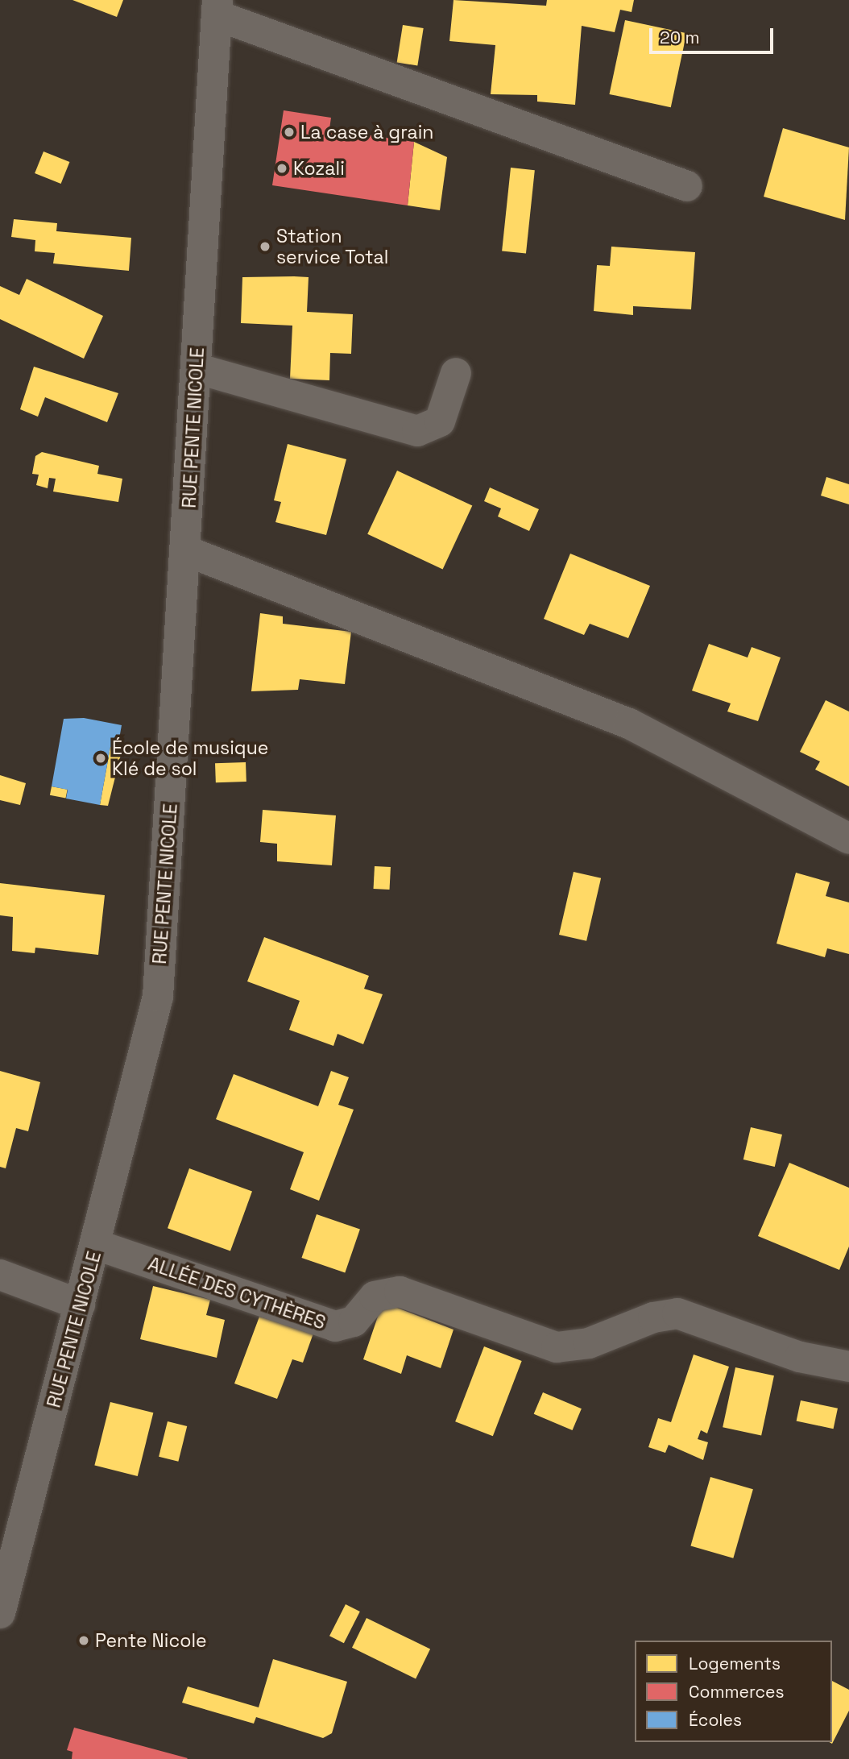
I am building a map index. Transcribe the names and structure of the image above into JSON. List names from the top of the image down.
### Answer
{
  "streets": {
    "street": ["RUE PENTE NICOLE", "ALLÉE DES CYTHÈRES"]
  },
  "crossings": [
    ["RUE PENTE NICOLE", "ALLÉE DES CYTHÈRES"]
  ],
  "places": [
    "La case à grain",
    "Kozali",
    "Station service Total",
    "École de musique Klé de sol",
    "Pente Nicole"
  ],
  "legend": ["Logements", "Commerces", "Écoles"],
  "scale_bar": "20 m"
}
